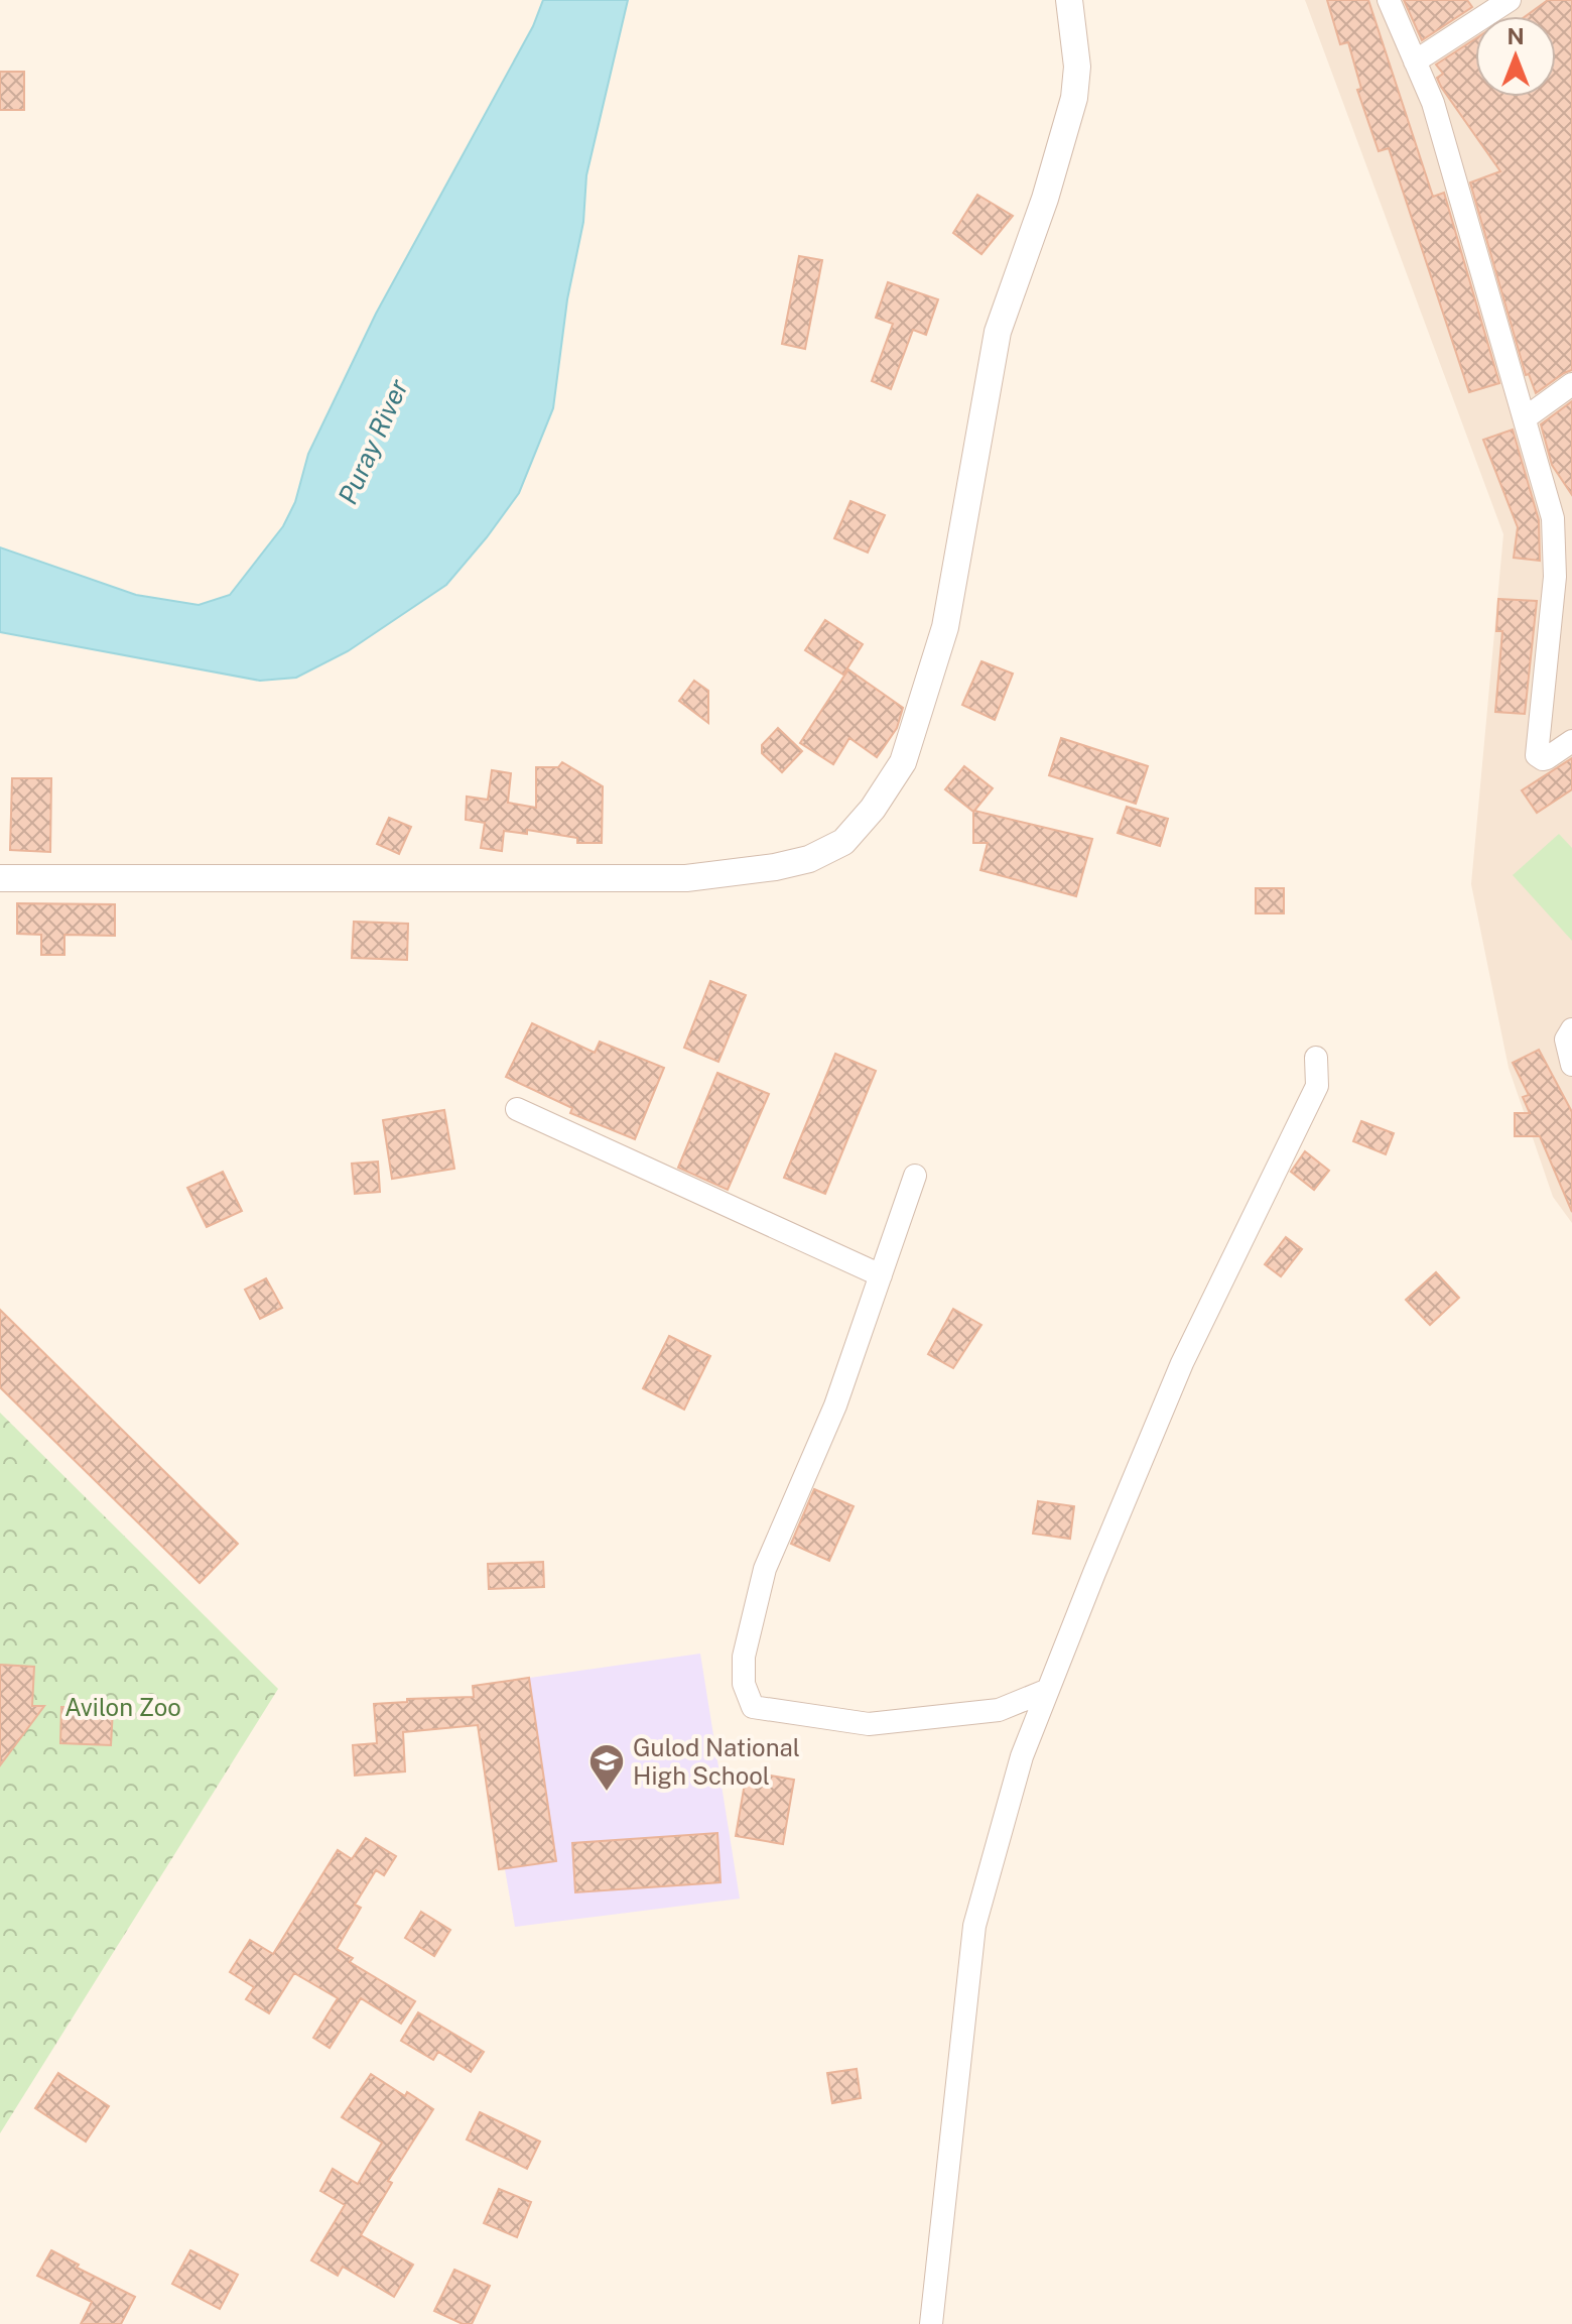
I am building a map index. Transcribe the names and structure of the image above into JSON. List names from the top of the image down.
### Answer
{
  "water": ["Puray River"],
  "parks": ["Avilon Zoo"],
  "places": {
    "school or university": ["Gulod National High School"]
  },
  "north": "top"
}
